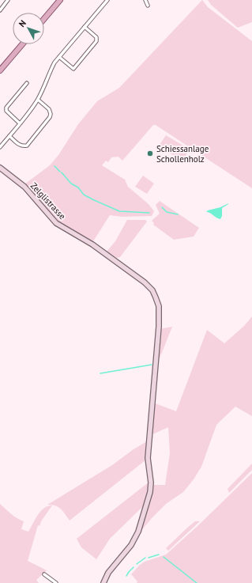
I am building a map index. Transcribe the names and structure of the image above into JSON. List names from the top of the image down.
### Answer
{
  "streets": {
    "street": ["Zelglistrasse"]
  },
  "places": ["Schiessanlage Schollenholz"],
  "north": "top left"
}
